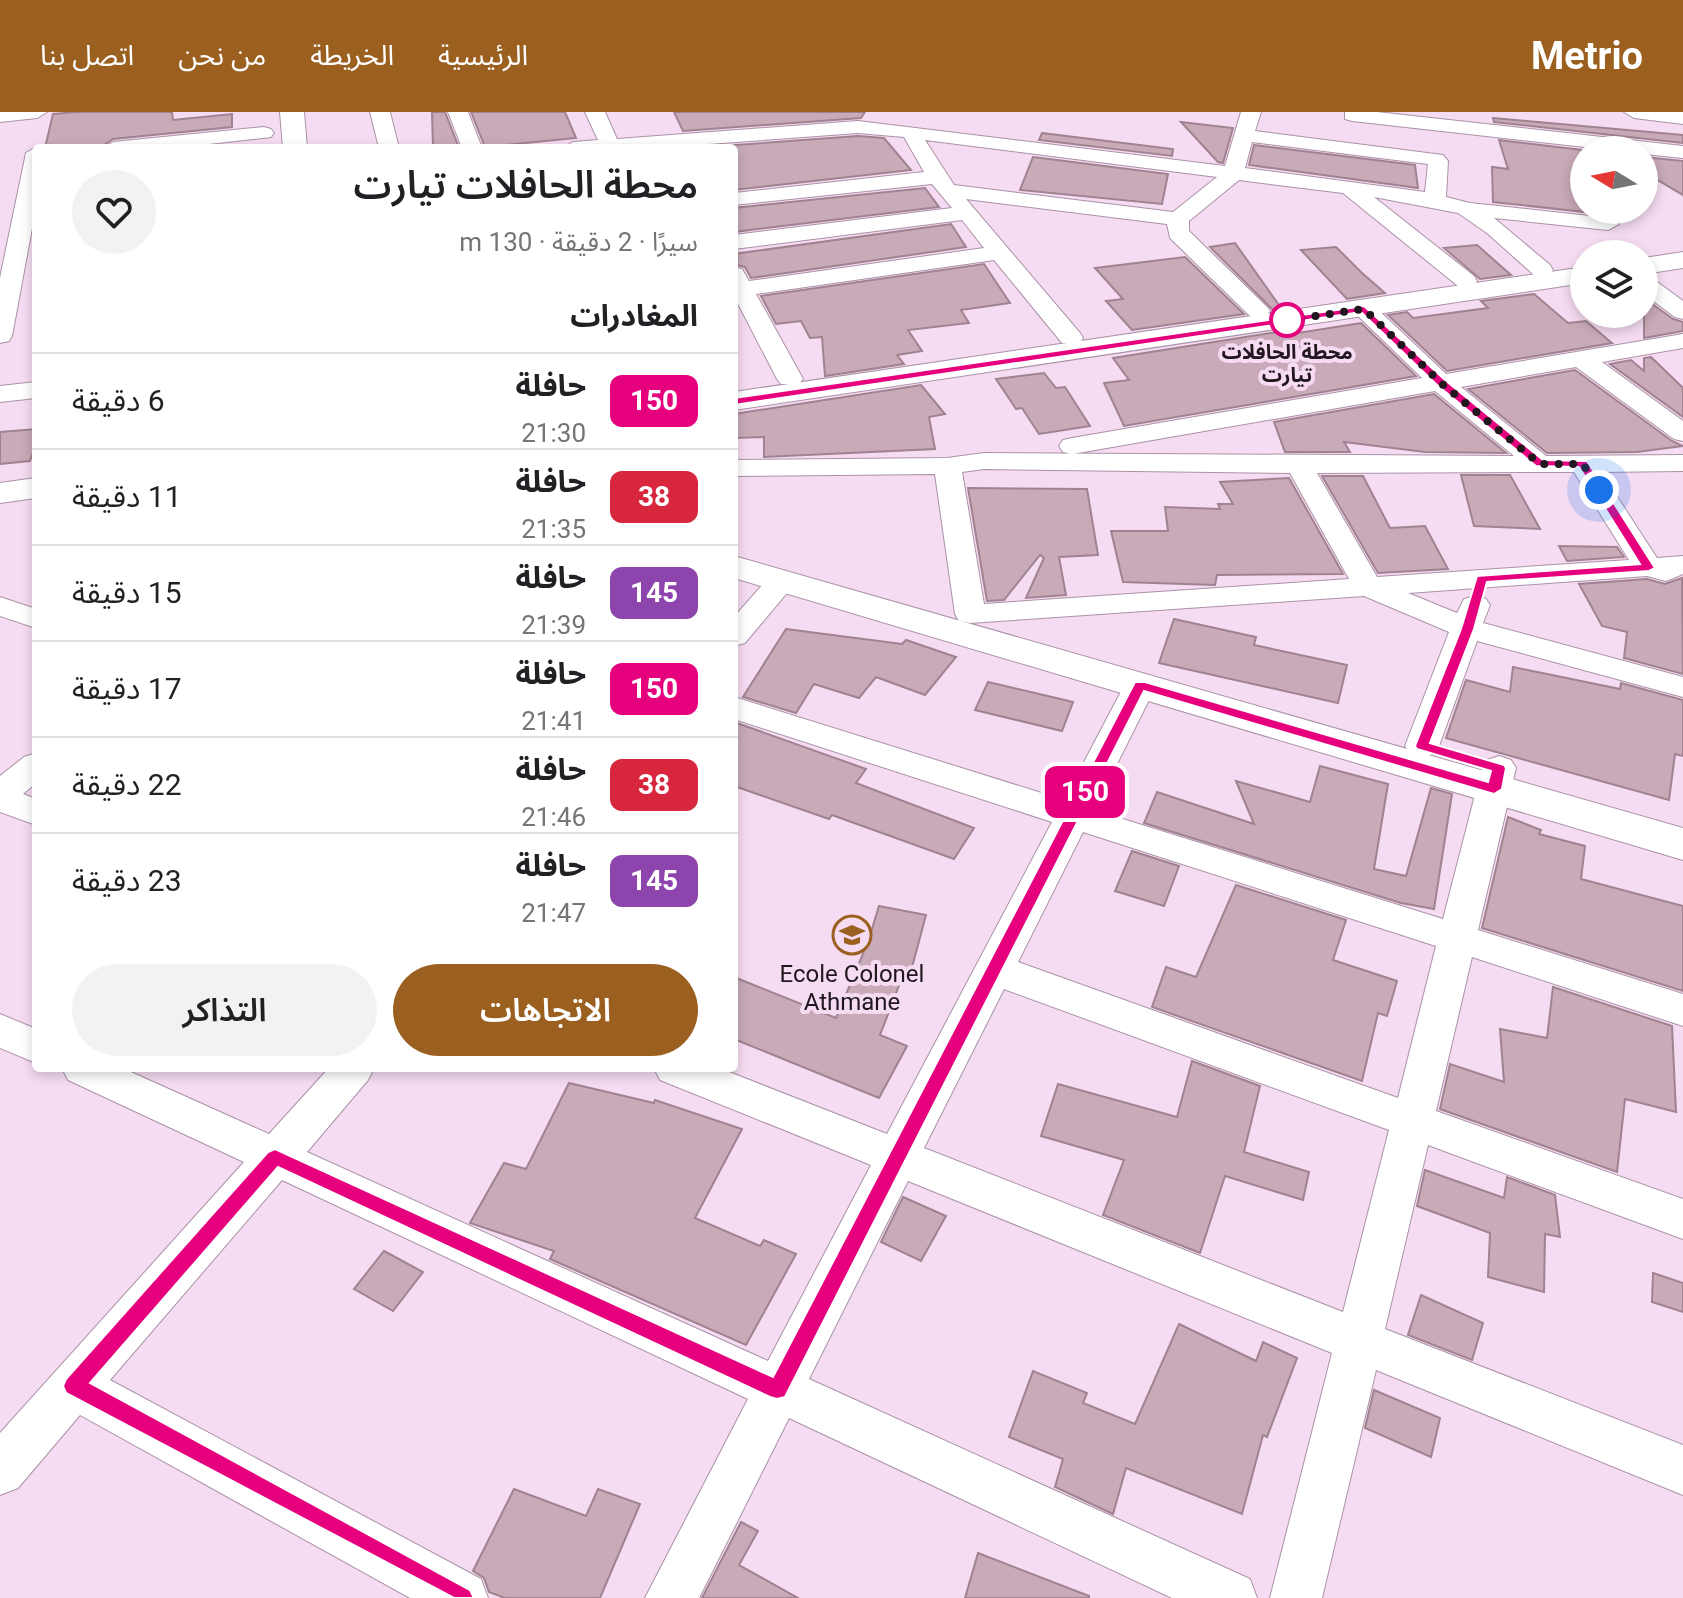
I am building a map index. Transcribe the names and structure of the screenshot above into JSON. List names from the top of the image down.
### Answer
{
  "places": {
    "other": ["محطة الحافلات تيارت"],
    "school or university": ["Ecole Colonel Athmane"]
  },
  "lines": ["bus line 150"],
  "north": "left",
  "page": {
    "header": "Metrio",
    "nav": [
      "الرئيسية",
      "الخريطة",
      "من نحن",
      "اتصل بنا"
    ],
    "on_map": "150",
    "heading": [
      ["محطة الحافلات تيارت", "سيرًا · 2 دقيقة · 130 m"],
      "المغادرات"
    ],
    "list": [
      {
        "mark": "150",
        "name": "حافلة",
        "note": "21:30",
        "value": "6 دقيقة"
      },
      {
        "mark": "38",
        "name": "حافلة",
        "note": "21:35",
        "value": "11 دقيقة"
      },
      {
        "mark": "145",
        "name": "حافلة",
        "note": "21:39",
        "value": "15 دقيقة"
      },
      {
        "mark": "150",
        "name": "حافلة",
        "note": "21:41",
        "value": "17 دقيقة"
      },
      {
        "mark": "38",
        "name": "حافلة",
        "note": "21:46",
        "value": "22 دقيقة"
      },
      {
        "mark": "145",
        "name": "حافلة",
        "note": "21:47",
        "value": "23 دقيقة"
      }
    ],
    "buttons": ["الاتجاهات", "التذاكر"]
  }
}
